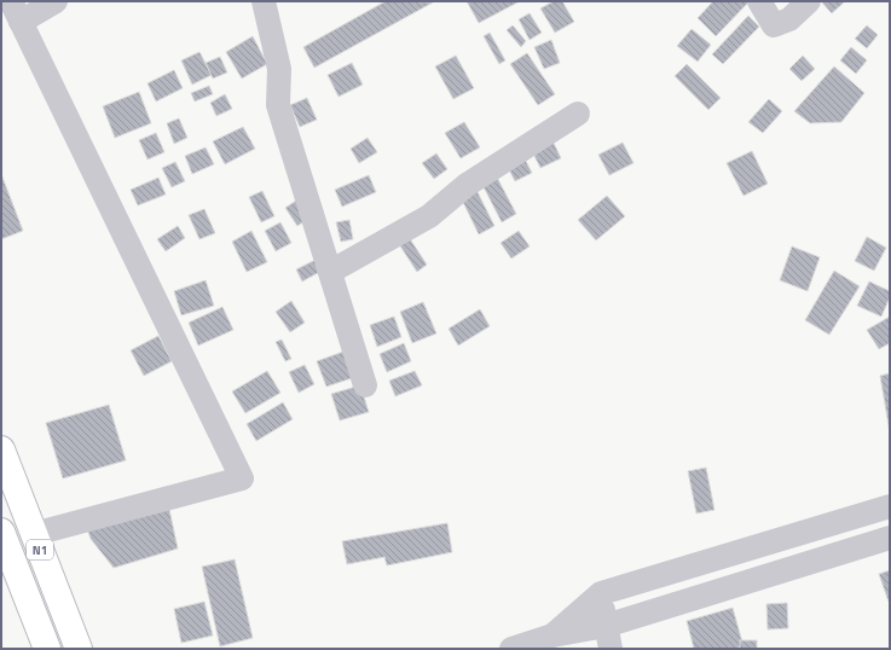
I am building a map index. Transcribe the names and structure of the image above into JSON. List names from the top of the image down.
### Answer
{
  "streets": {
    "highway": ["N1"]
  }
}
